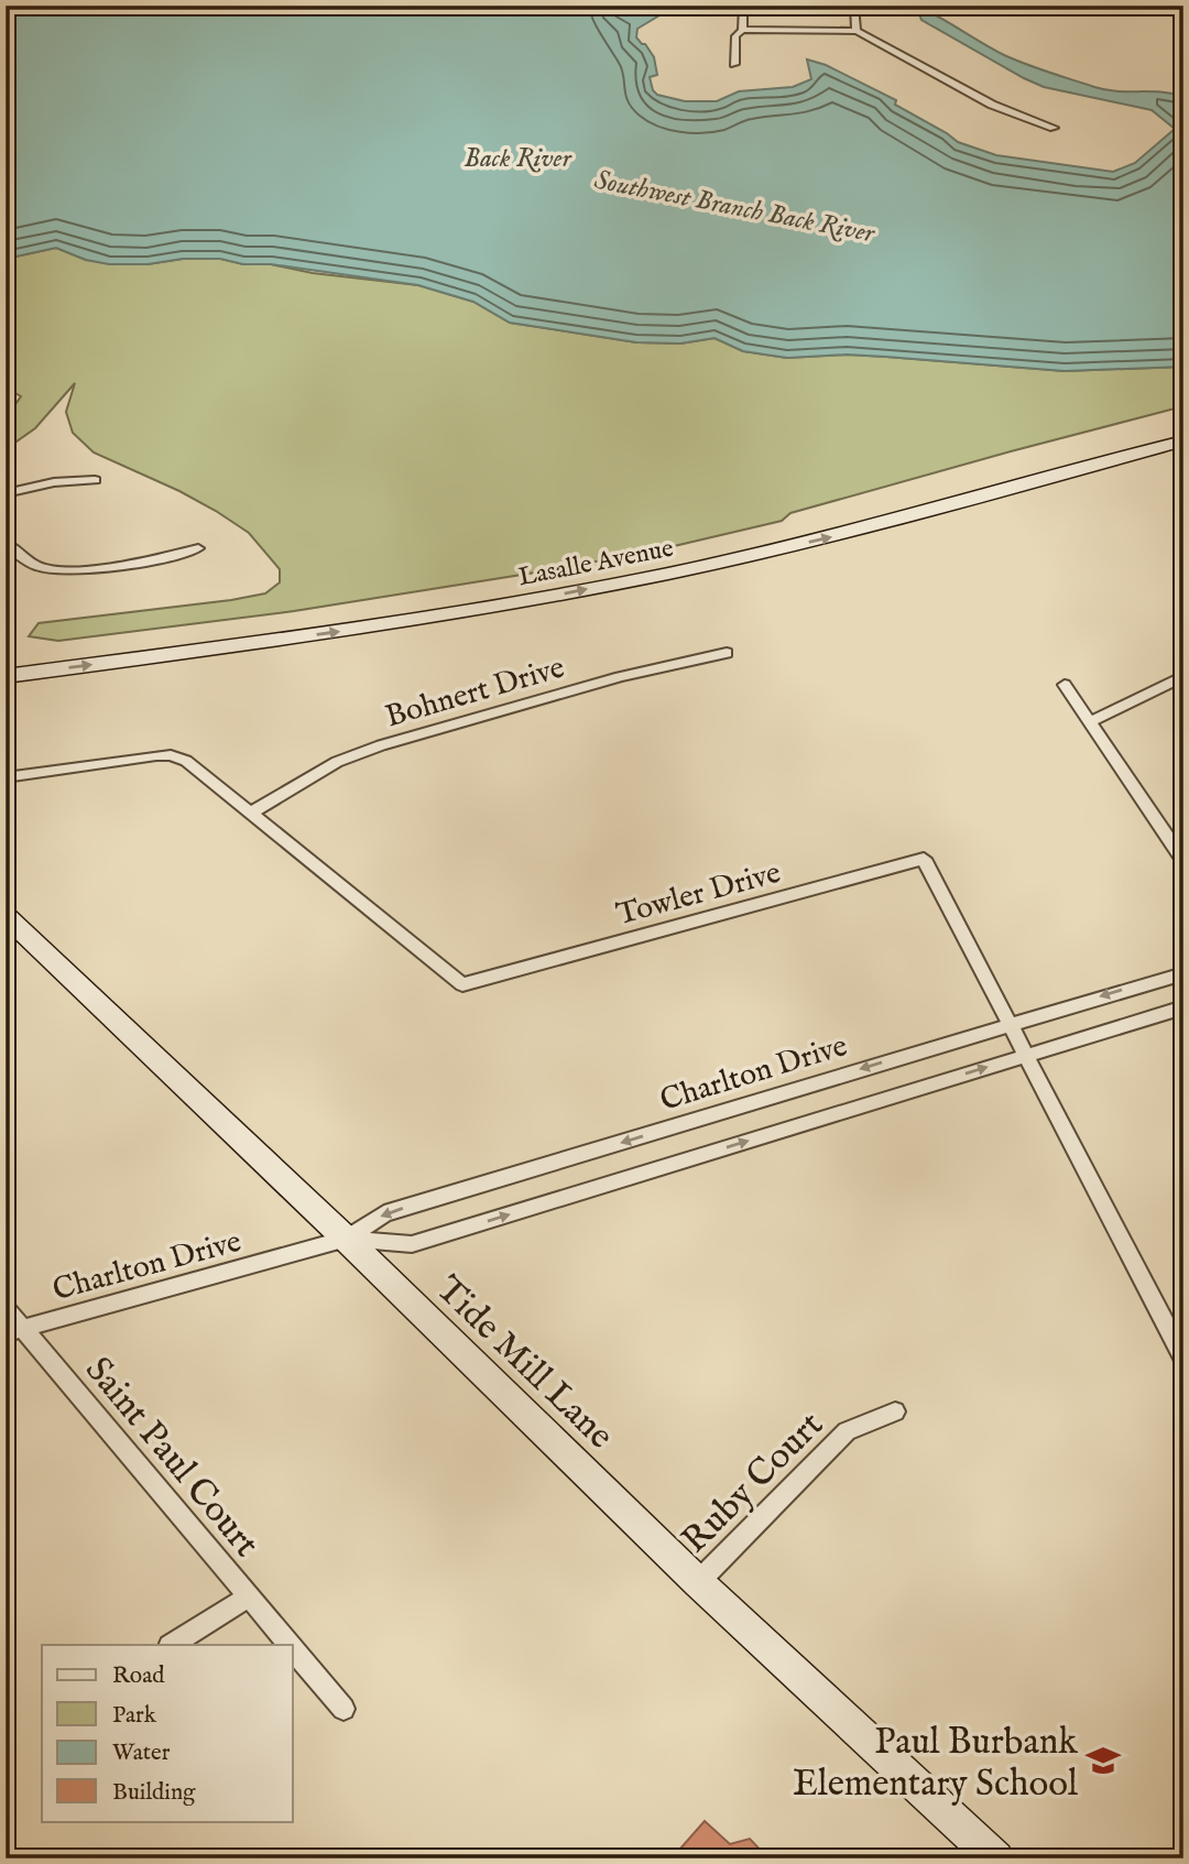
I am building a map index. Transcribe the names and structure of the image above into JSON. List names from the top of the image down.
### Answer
{
  "streets": {
    "main road": ["Lasalle Avenue", "Tide Mill Lane"],
    "street": [
      "Bohnert Drive",
      "Towler Drive",
      "Charlton Drive",
      "Saint Paul Court",
      "Ruby Court"
    ]
  },
  "crossings": [
    ["Bohnert Drive", "Towler Drive"],
    ["Towler Drive", "Charlton Drive"],
    ["Charlton Drive", "Tide Mill Lane"],
    ["Charlton Drive", "Saint Paul Court"],
    ["Tide Mill Lane", "Ruby Court"]
  ],
  "water": ["Back River", "Southwest Branch Back River"],
  "places": {
    "school or university": ["Paul Burbank Elementary School"]
  },
  "legend": [
    "Road",
    "Park",
    "Water",
    "Building"
  ]
}
